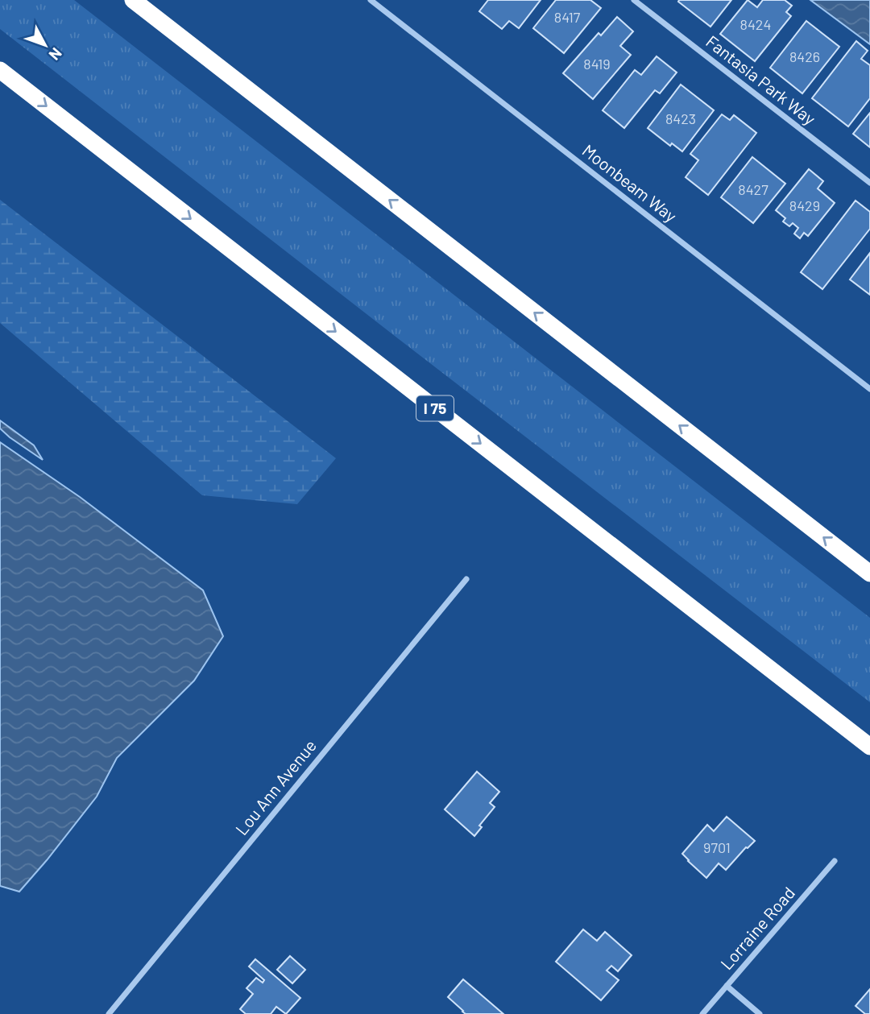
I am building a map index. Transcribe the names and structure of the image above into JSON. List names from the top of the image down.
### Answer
{
  "streets": {
    "highway": ["I 75"],
    "street": [
      "Fantasia Park Way",
      "Moonbeam Way",
      "Lou Ann Avenue",
      "Lorraine Road"
    ]
  },
  "house_numbers": [
    "8417",
    "8424",
    "8426",
    "8419",
    "8423",
    "8427",
    "8429",
    "9701"
  ],
  "north": "bottom right"
}
